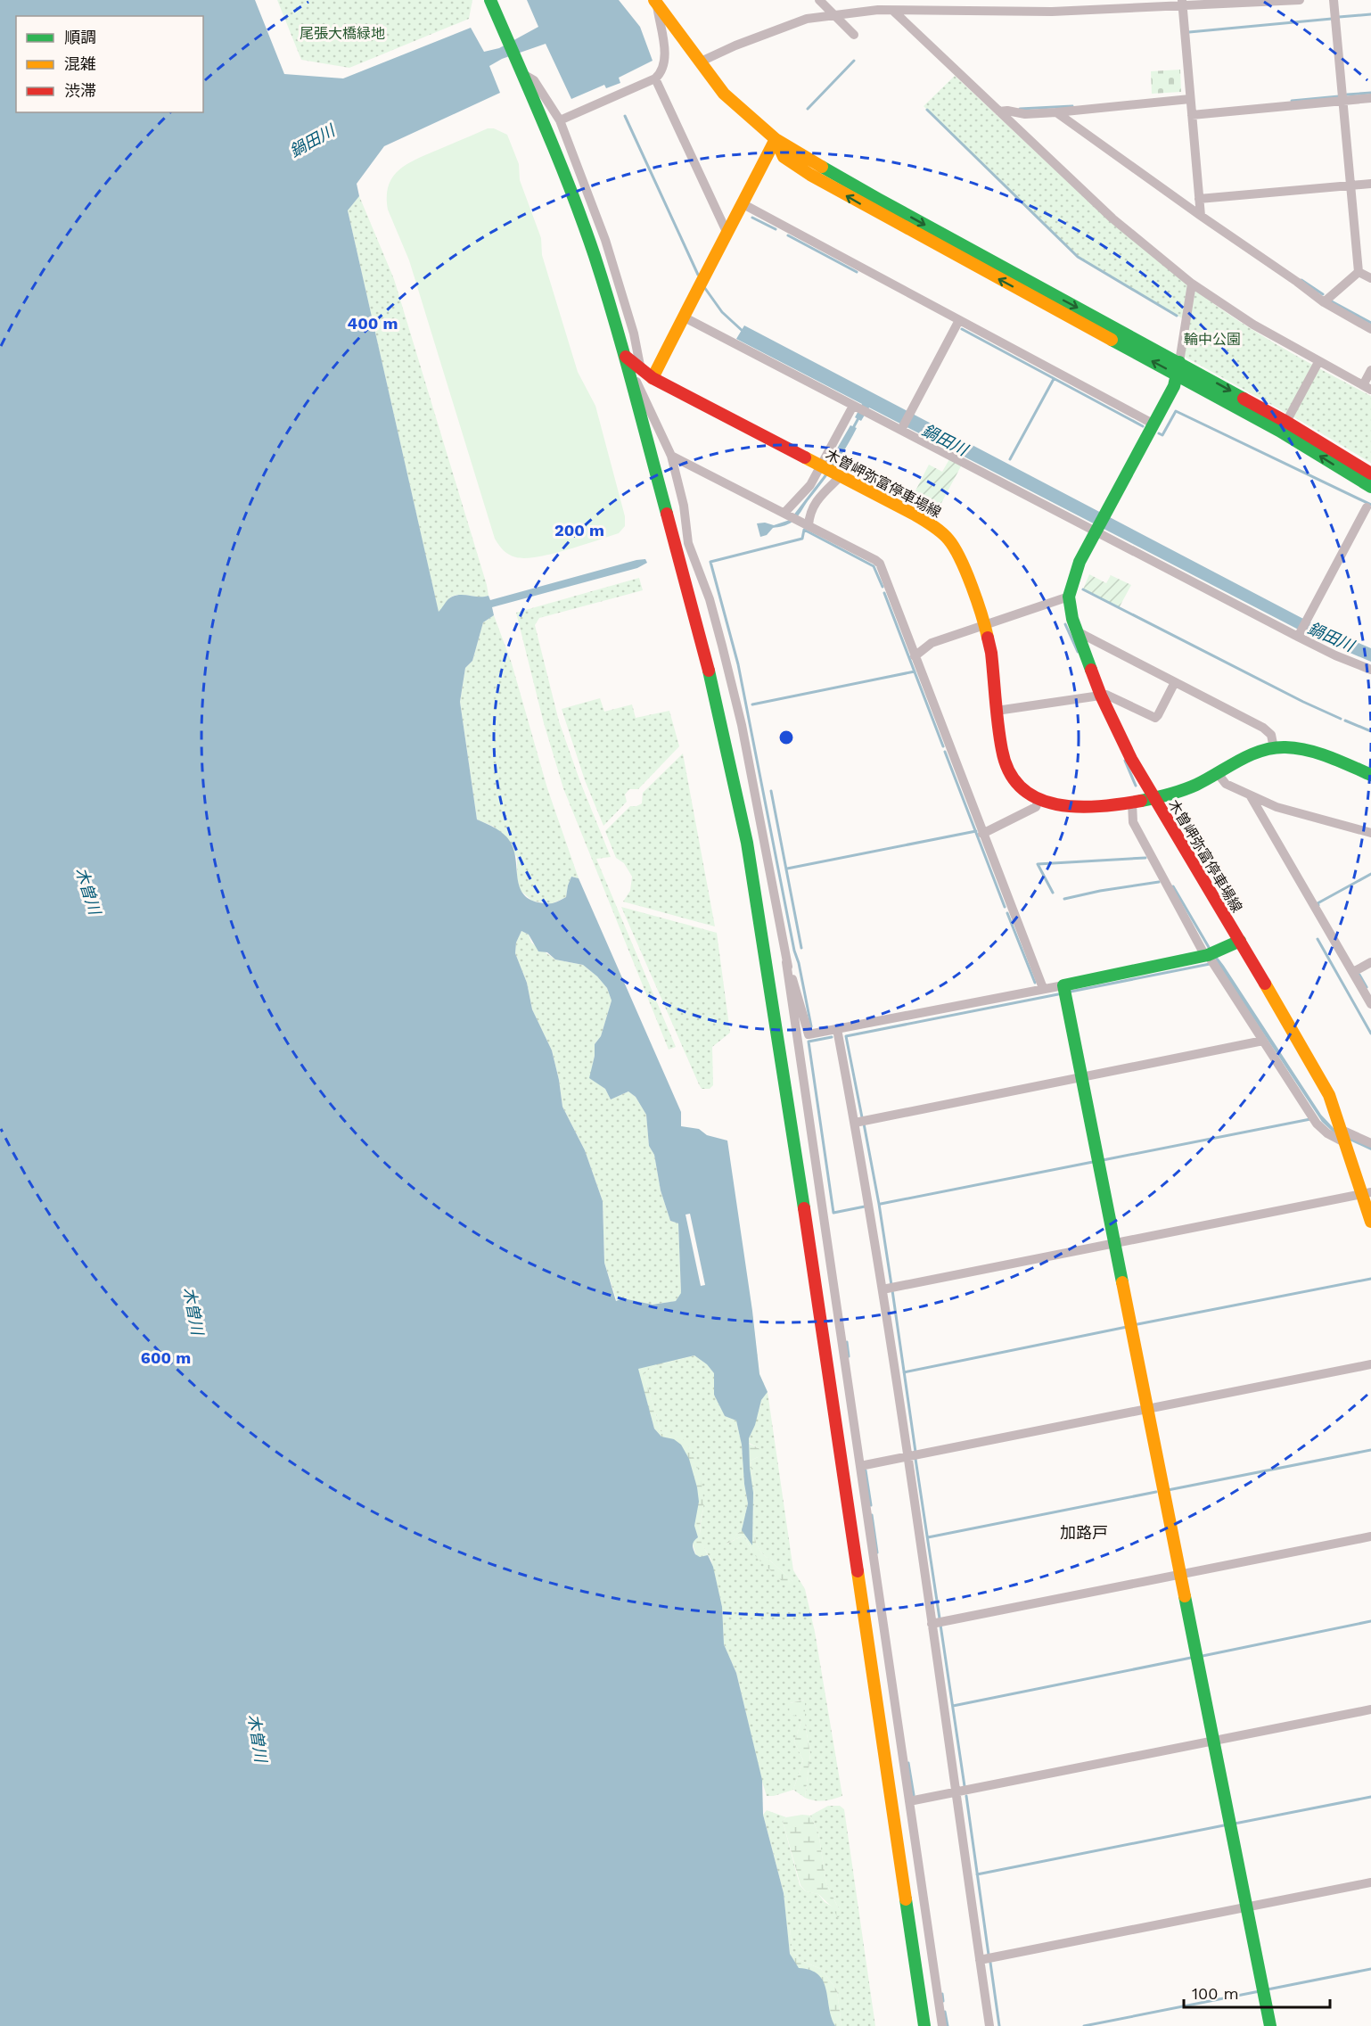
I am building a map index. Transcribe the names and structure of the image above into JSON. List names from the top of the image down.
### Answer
{
  "streets": {
    "street": ["木曽岬弥富停車場線"]
  },
  "districts": ["加路戸"],
  "water": ["鍋田川", "木曽川"],
  "parks": ["尾張大橋緑地", "輪中公園"],
  "legend": ["順調", "混雑", "渋滞"],
  "scale_bar": "100 m",
  "rings": ["400 m", "200 m", "600 m"]
}
